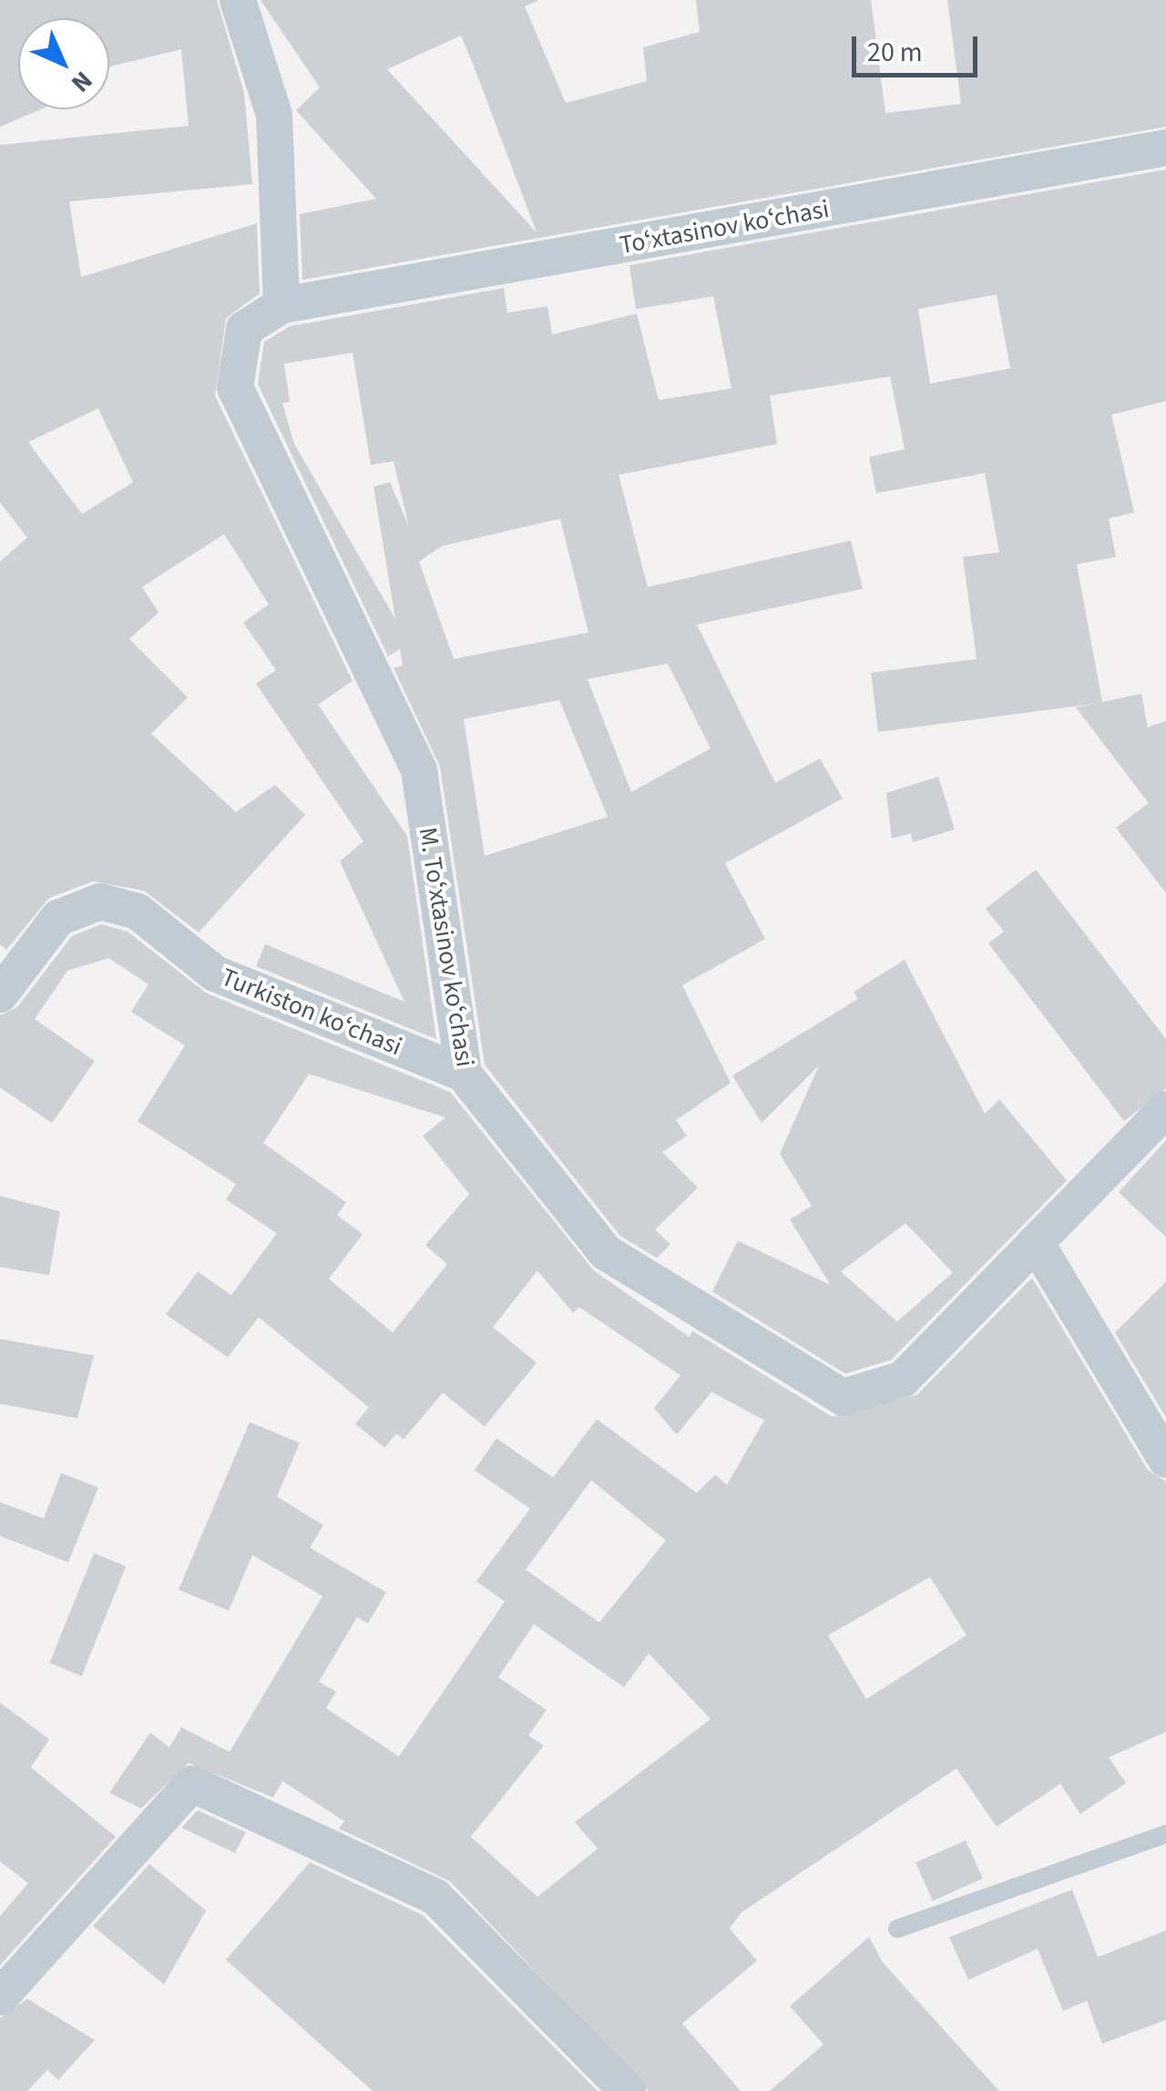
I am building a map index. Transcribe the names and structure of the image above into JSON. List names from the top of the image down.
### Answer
{
  "streets": {
    "street": ["Toʻxtasinov koʻchasi", "M. Toʻxtasinov koʻchasi", "Turkiston koʻchasi"]
  },
  "crossings": [
    ["Toʻxtasinov koʻchasi", "M. Toʻxtasinov koʻchasi"],
    ["M. Toʻxtasinov koʻchasi", "Turkiston koʻchasi"]
  ],
  "scale_bar": "20 m",
  "north": "bottom right"
}
